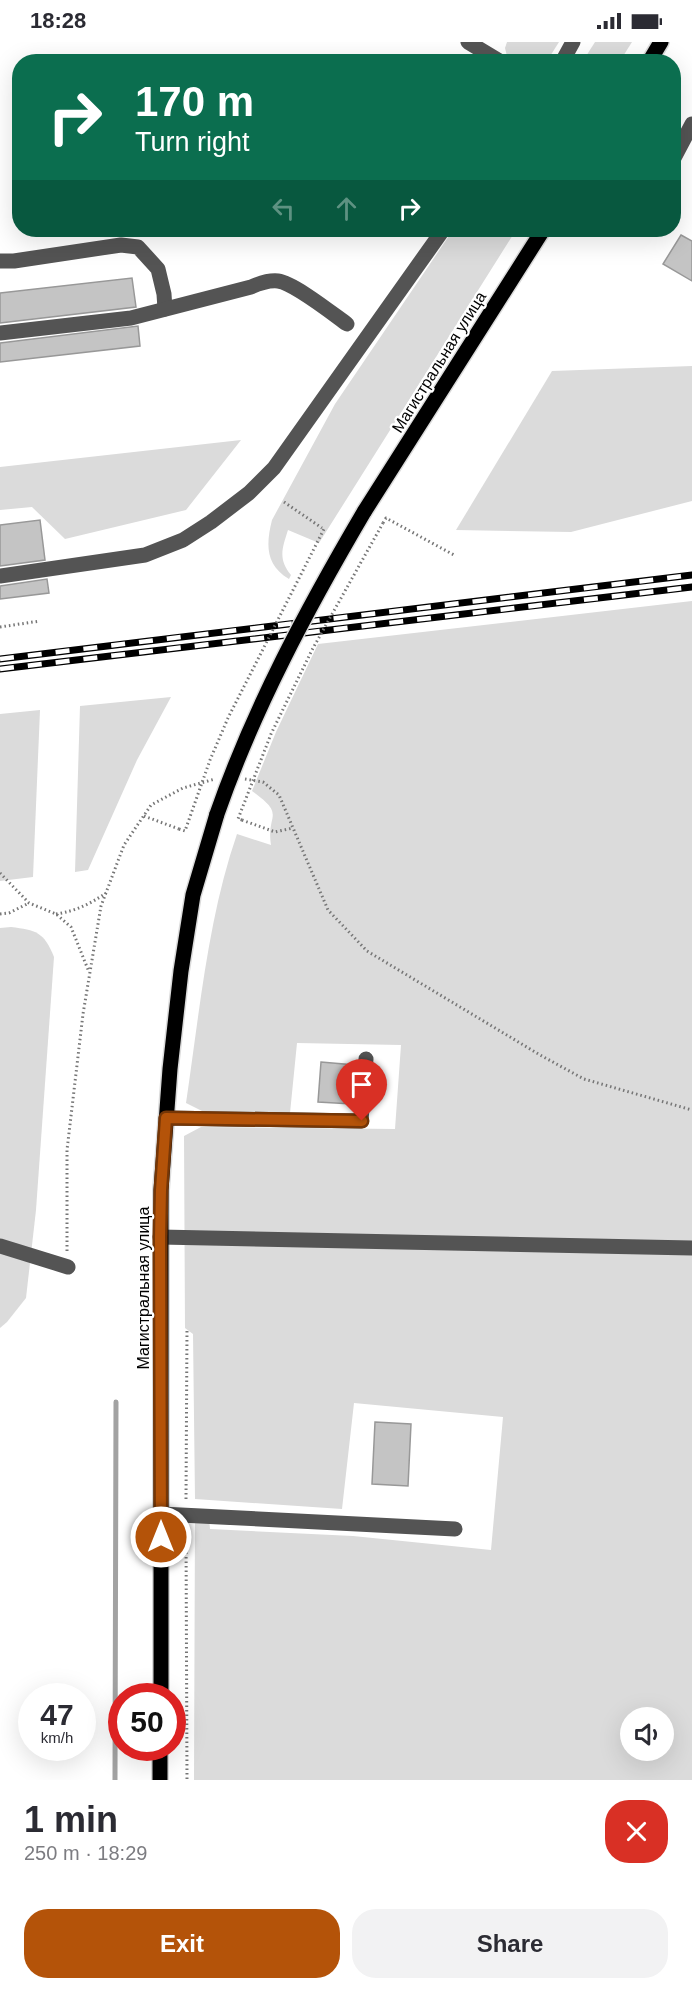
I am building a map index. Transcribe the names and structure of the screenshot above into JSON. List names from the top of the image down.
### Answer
{
  "streets": {
    "main road": ["Магистральная улица"]
  },
  "page": {
    "status": "18:28",
    "turn": ["170 m", "Turn right"],
    "speed": "47 km/h",
    "limit": "50",
    "heading": ["1 min", "250 m · 18:29"],
    "buttons": ["Exit", "Share"]
  }
}
